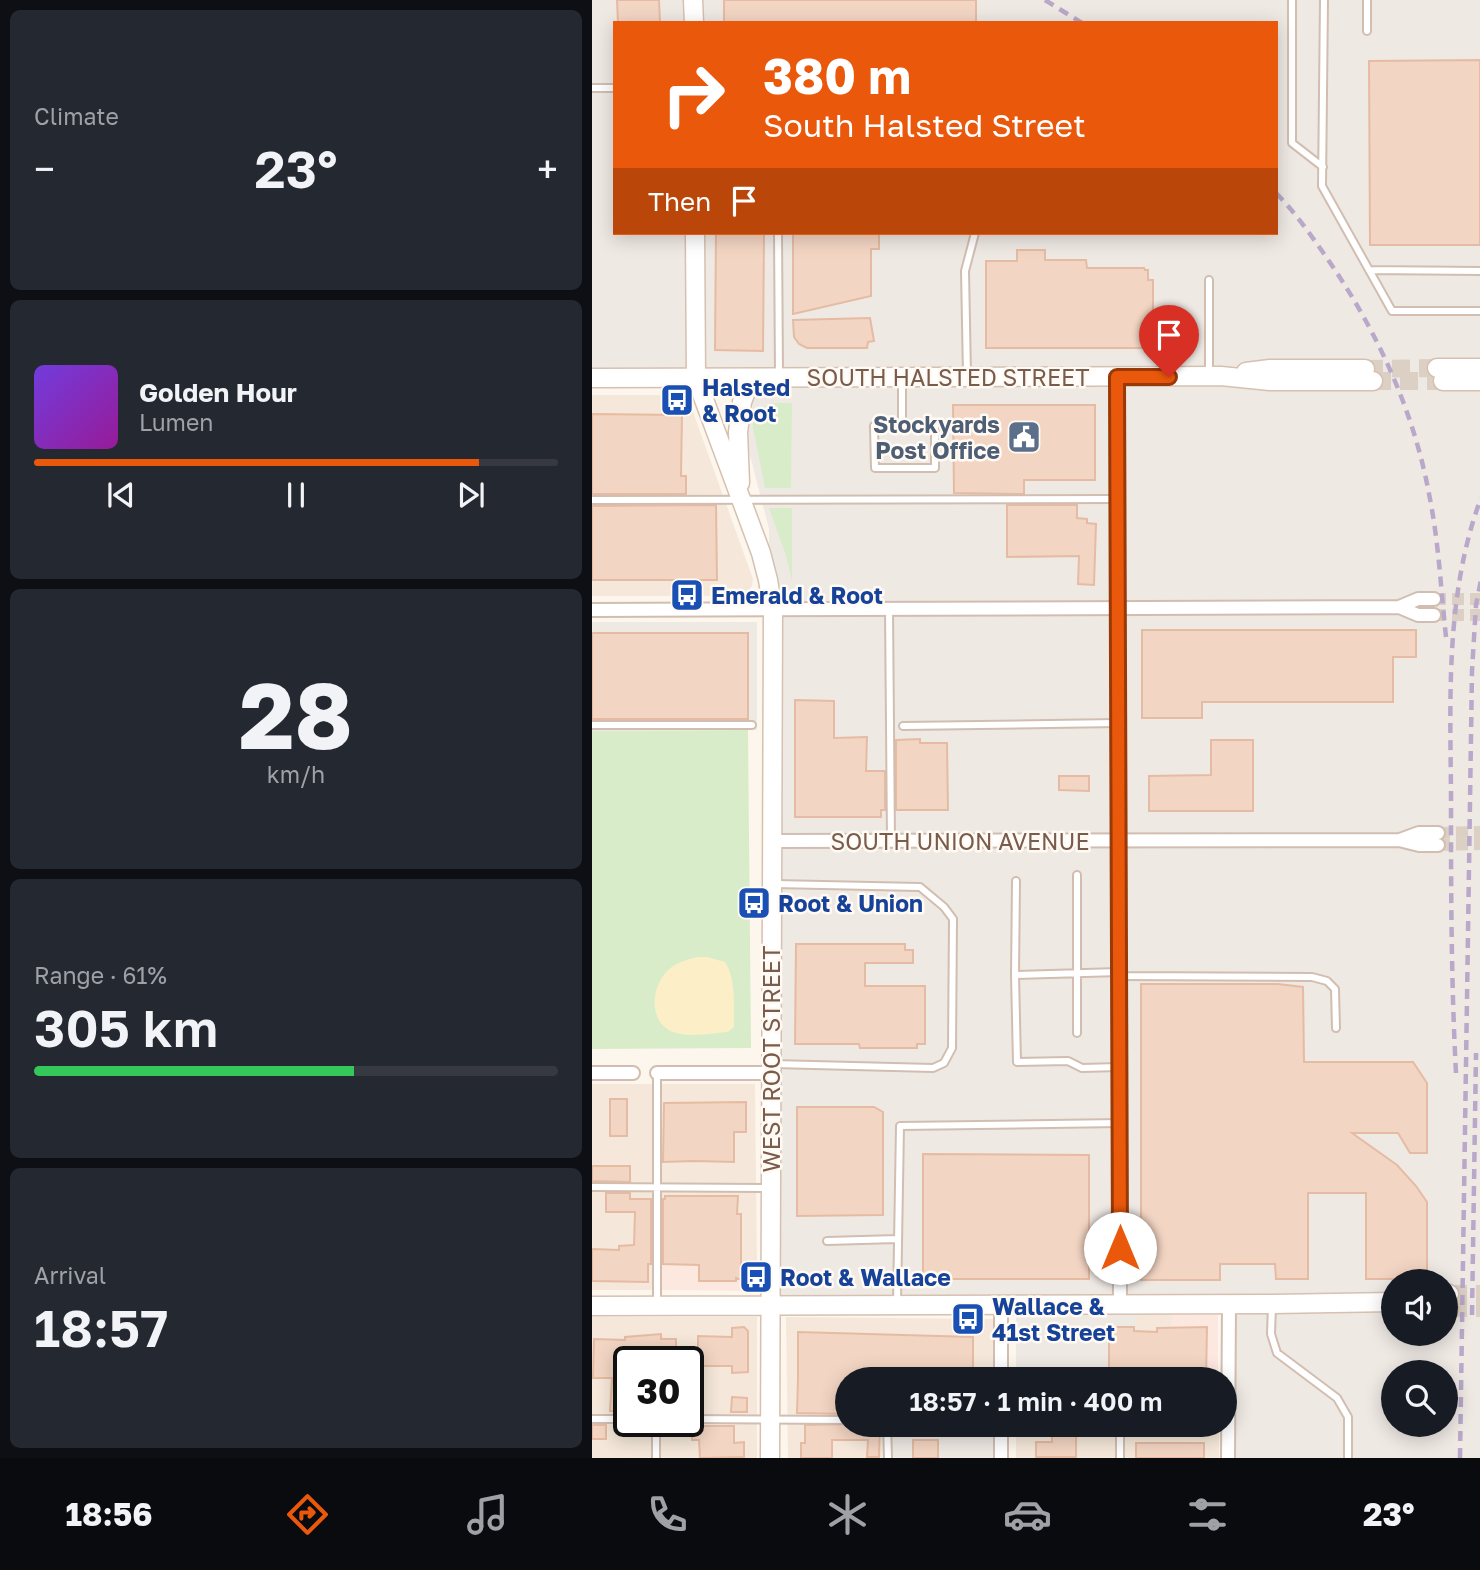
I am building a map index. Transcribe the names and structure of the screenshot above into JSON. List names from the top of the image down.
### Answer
{
  "streets": {
    "street": ["SOUTH HALSTED STREET", "SOUTH UNION AVENUE", "WEST ROOT STREET"]
  },
  "crossings": [
    ["SOUTH HALSTED STREET", "WEST ROOT STREET"],
    ["SOUTH UNION AVENUE", "WEST ROOT STREET"]
  ],
  "places": {
    "bus stop": [
      "Halsted & Root",
      "Emerald & Root",
      "Root & Union",
      "Root & Wallace",
      "Wallace & 41st Street"
    ],
    "public building": ["Stockyards Post Office"]
  },
  "page": {
    "tile": [
      "Climate",
      ["28", "km/h"],
      ["Range · 61%", "305 km"],
      ["Arrival", "18:57"]
    ],
    "turn": ["380 m", "South Halsted Street"],
    "heat": ["−", "23°", "+"],
    "then": "Then",
    "song": ["Golden Hour", "Lumen"],
    "limit": "30",
    "trip": "18:57 · 1 min · 400 m",
    "tabs": ["18:56", "23°"]
  }
}
